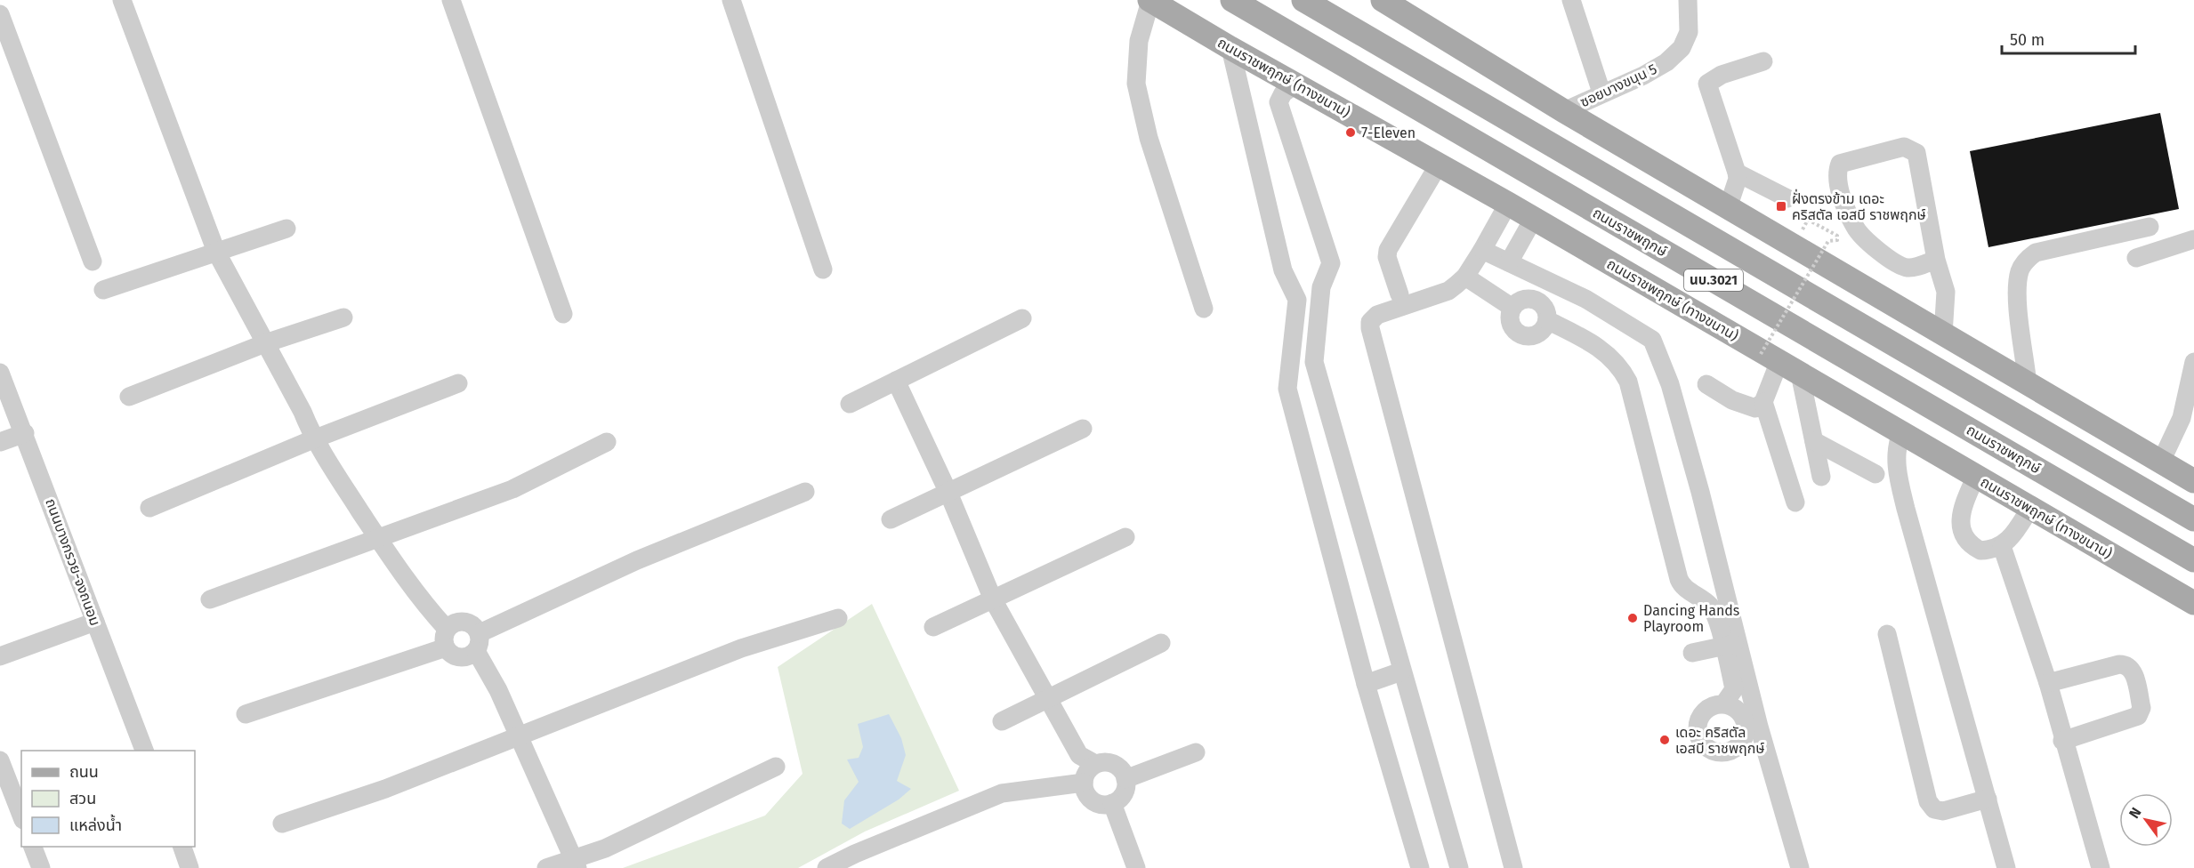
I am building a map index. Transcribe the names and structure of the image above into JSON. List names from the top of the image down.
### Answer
{
  "streets": {
    "main road": ["ถนนราชพฤกษ์ (ทางขนาน)", "ถนนราชพฤกษ์", "นบ.3021"],
    "street": ["ซอยบางขนุน 5", "ถนนบางกรวย-จงถนอม"]
  },
  "places": {
    "other": ["7-Eleven", "Dancing Hands Playroom", "เดอะ คริสตัล เอสบี ราชพฤกษ์"],
    "transit": ["ฝั่งตรงข้าม เดอะ คริสตัล เอสบี ราชพฤกษ์"]
  },
  "legend": ["ถนน", "สวน", "แหล่งน้ำ"],
  "scale_bar": "50 m",
  "north": "top left"
}
